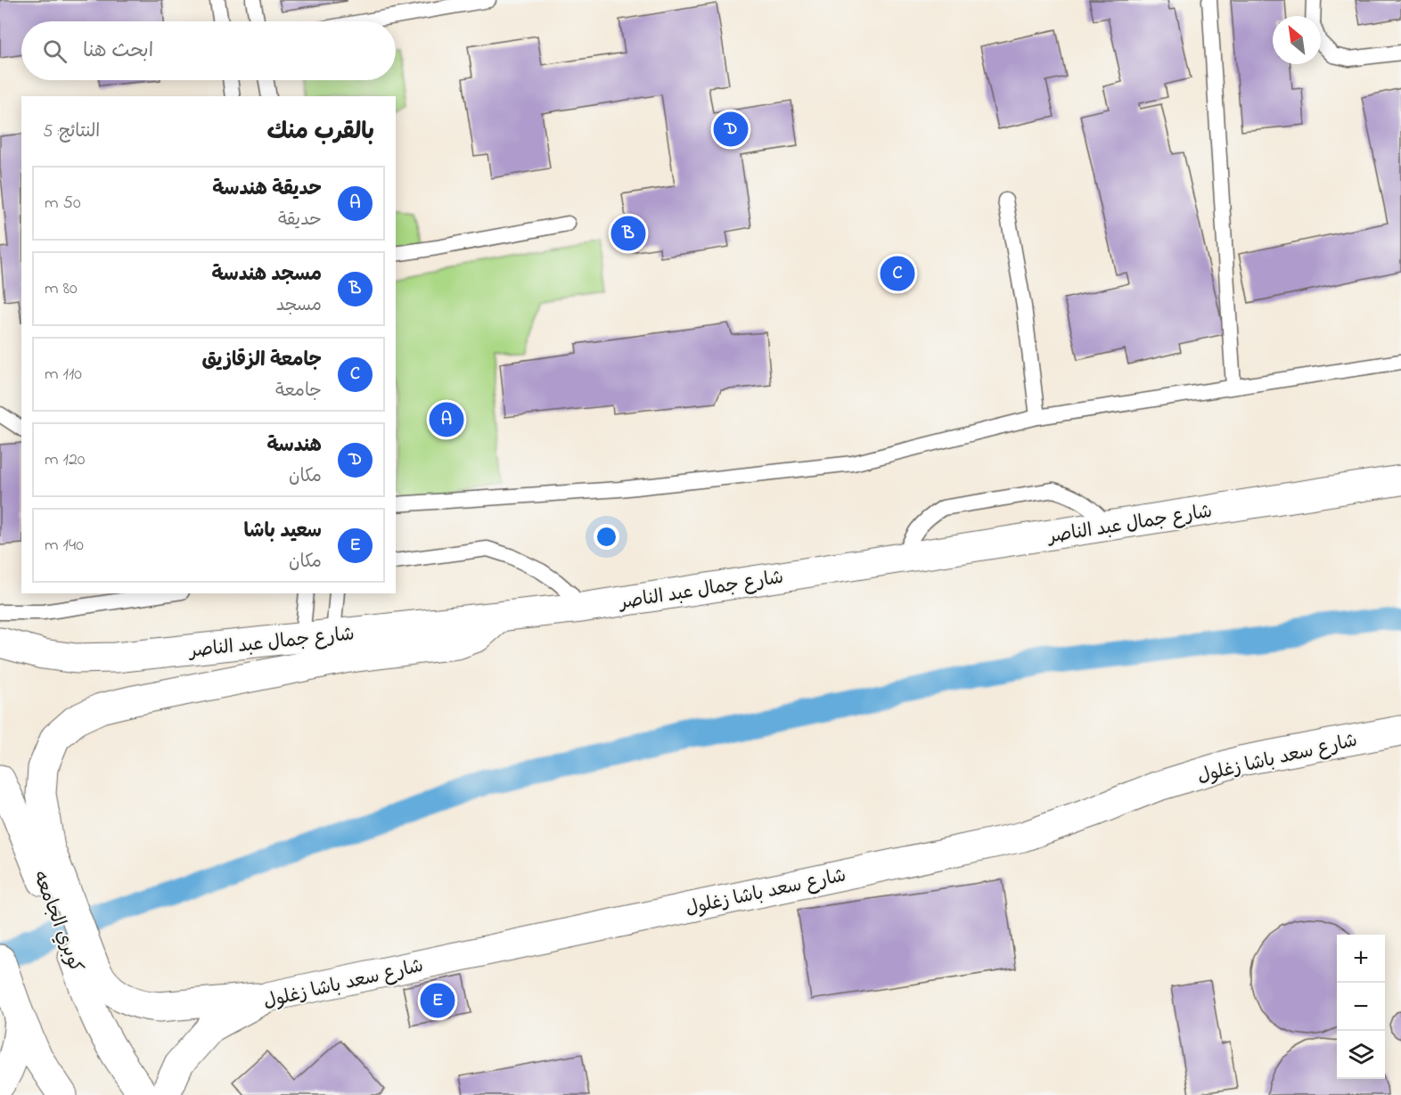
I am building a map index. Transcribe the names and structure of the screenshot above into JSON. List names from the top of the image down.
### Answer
{
  "streets": {
    "main road": ["شارع جمال عبد الناصر", "شارع سعد باشا زغلول", "كوبري الجامعه"]
  },
  "north": "top left",
  "page": {
    "search": "ابحث هنا",
    "heading": ["بالقرب منك", "النتائج: 5"],
    "pins": [
      "D",
      "B",
      "C",
      "A",
      "E"
    ],
    "list": [
      {
        "mark": "A",
        "name": "حديقة هندسة",
        "note": "حديقة",
        "value": "50 m"
      },
      {
        "mark": "B",
        "name": "مسجد هندسة",
        "note": "مسجد",
        "value": "80 m"
      },
      {
        "mark": "C",
        "name": "جامعة الزقازيق",
        "note": "جامعة",
        "value": "110 m"
      },
      {
        "mark": "D",
        "name": "هندسة",
        "note": "مكان",
        "value": "120 m"
      },
      {
        "mark": "E",
        "name": "سعيد باشا",
        "note": "مكان",
        "value": "140 m"
      }
    ],
    "map_buttons": ["+", "−"]
  }
}
